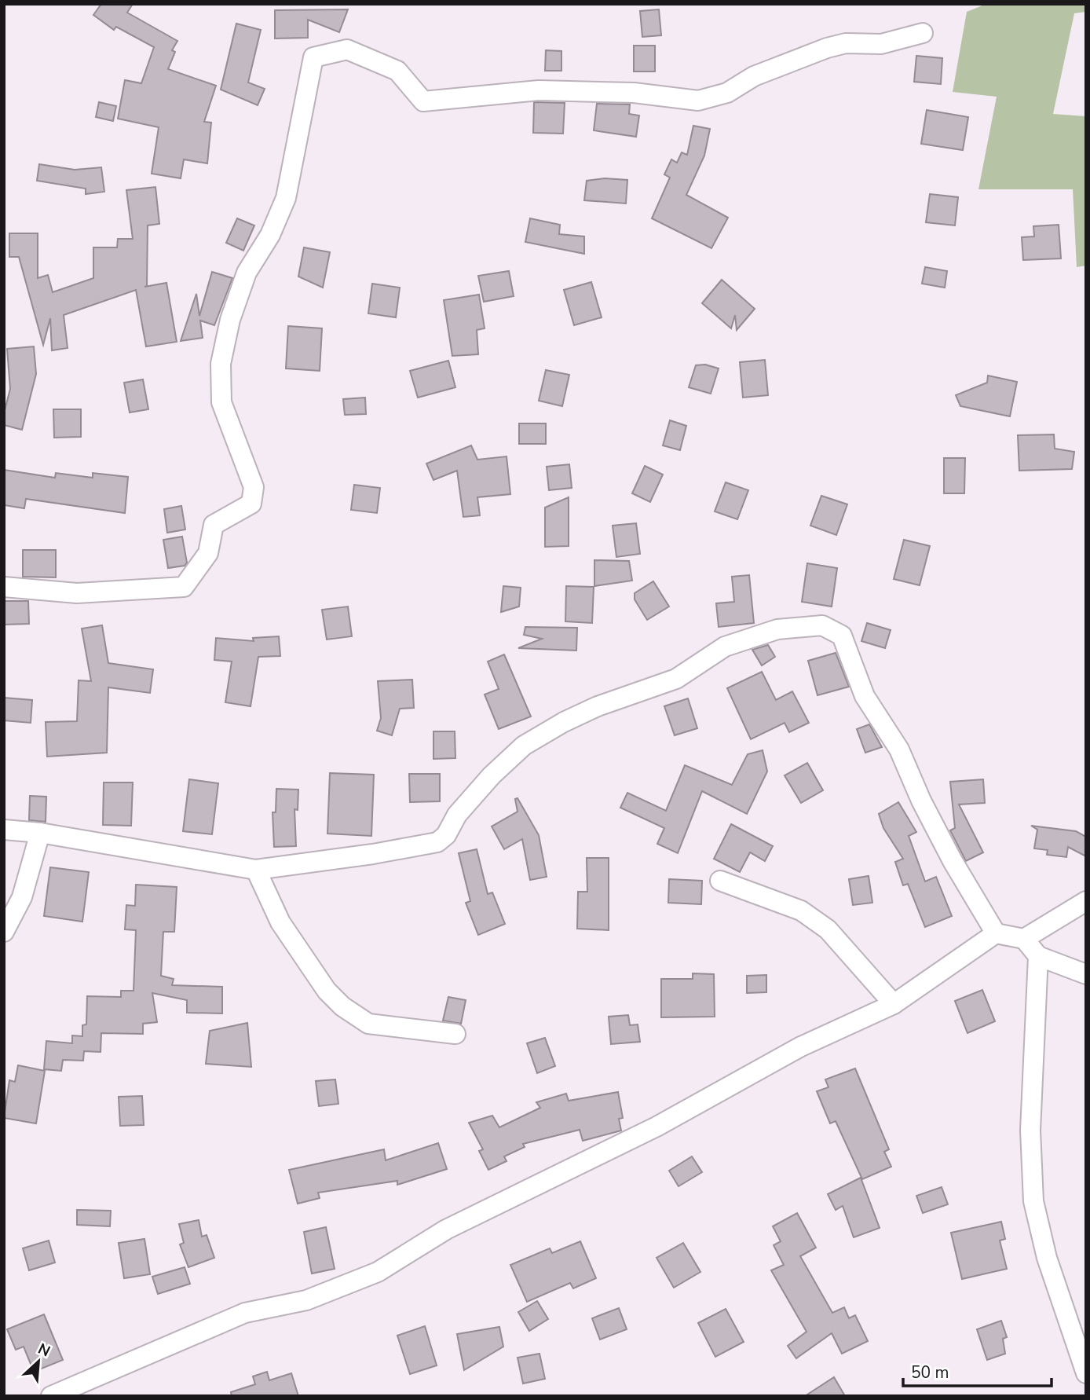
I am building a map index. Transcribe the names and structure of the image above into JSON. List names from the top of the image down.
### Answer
{
  "scale_bar": "50 m",
  "north": "top right"
}
